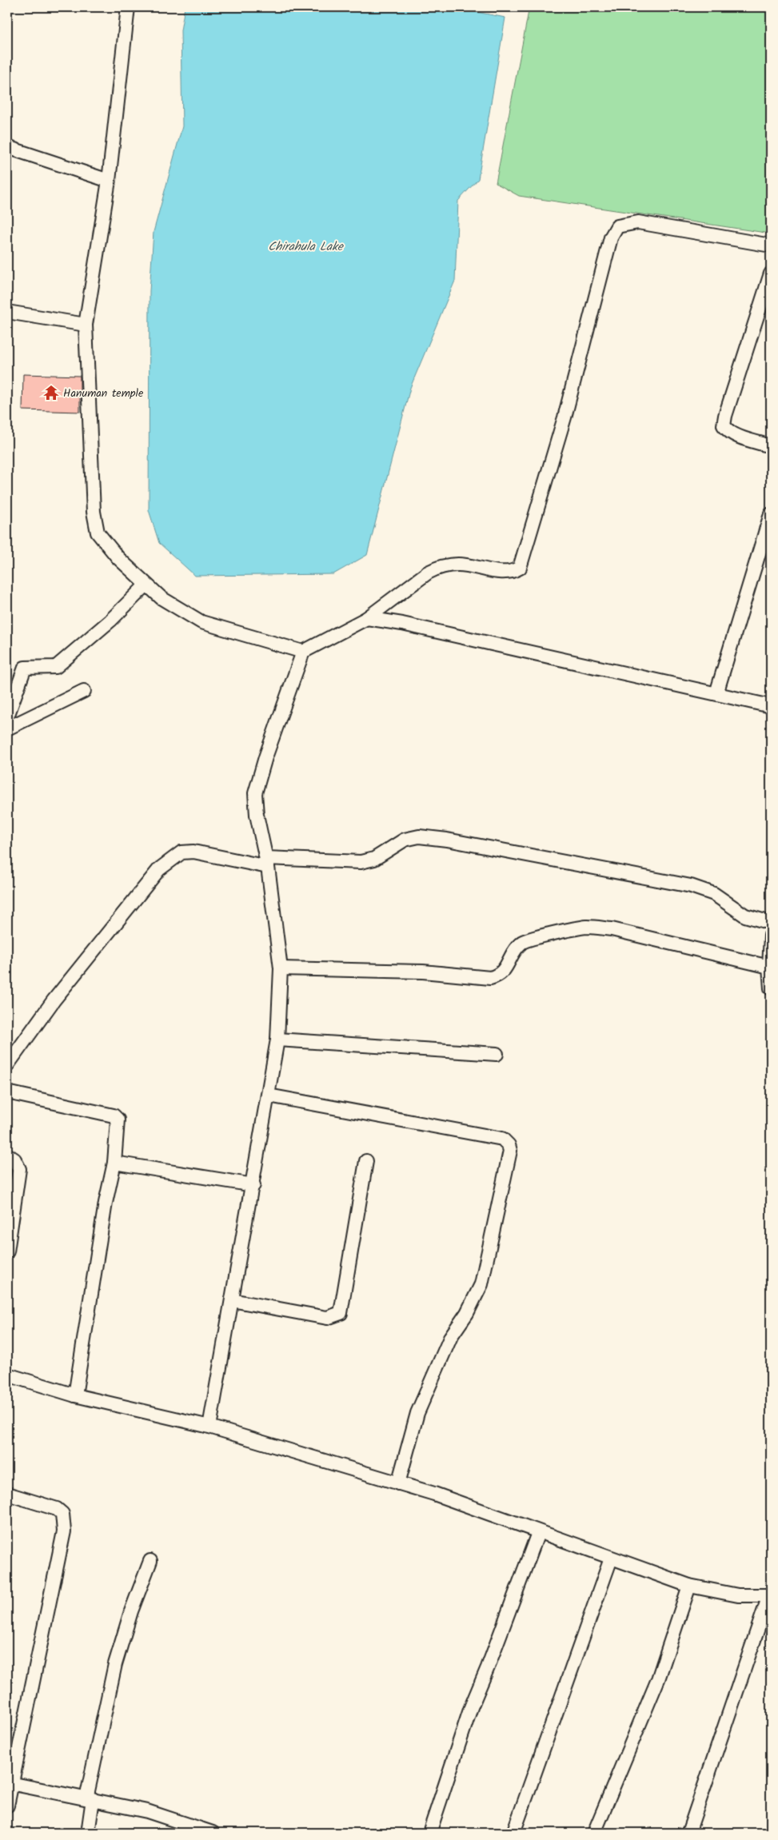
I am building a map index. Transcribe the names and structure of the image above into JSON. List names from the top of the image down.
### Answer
{
  "water": ["Chirahula Lake"],
  "places": {
    "temple": ["Hanuman temple"]
  }
}
